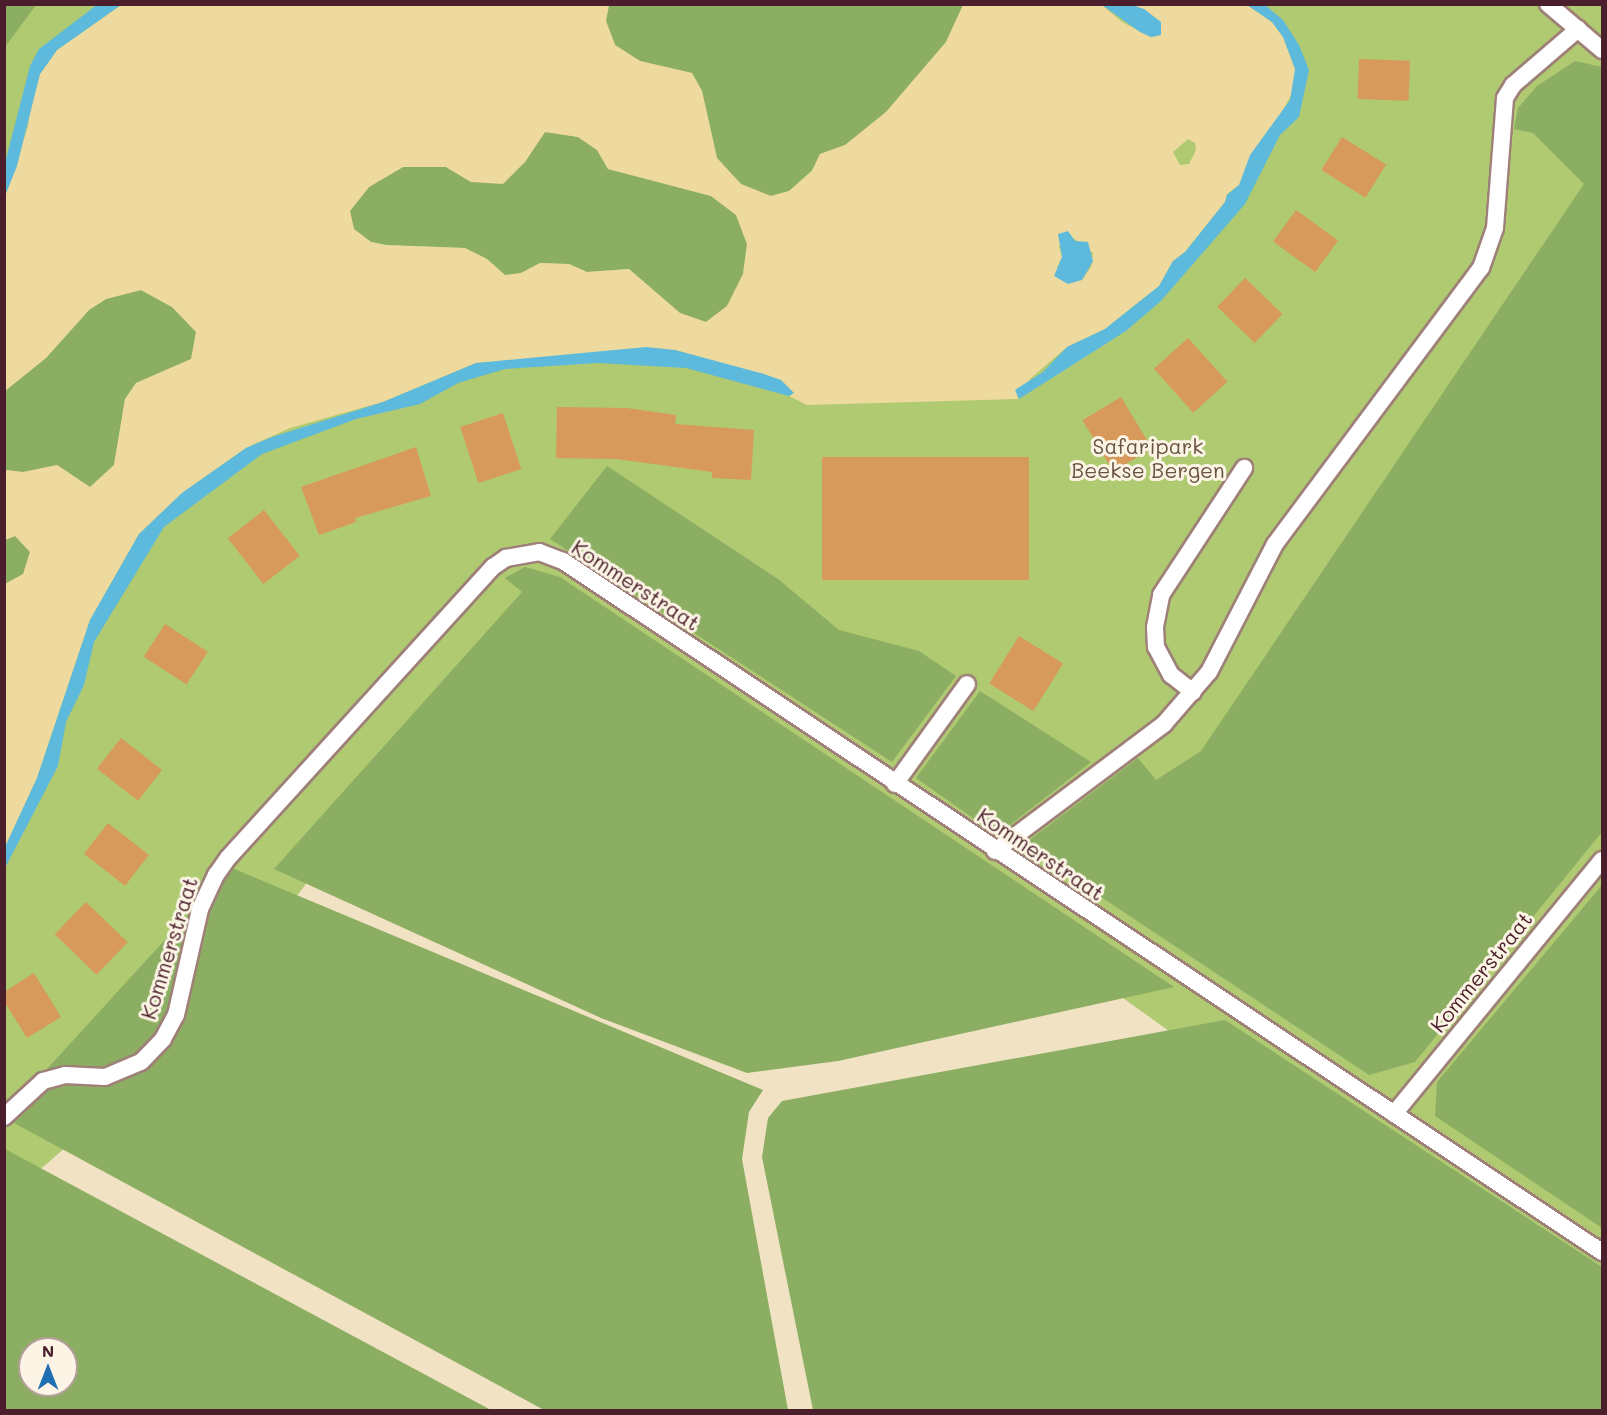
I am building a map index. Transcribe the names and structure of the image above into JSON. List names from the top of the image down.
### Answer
{
  "streets": {
    "lane": ["Kommerstraat"]
  },
  "parks": ["Safaripark Beekse Bergen"],
  "north": "top"
}
